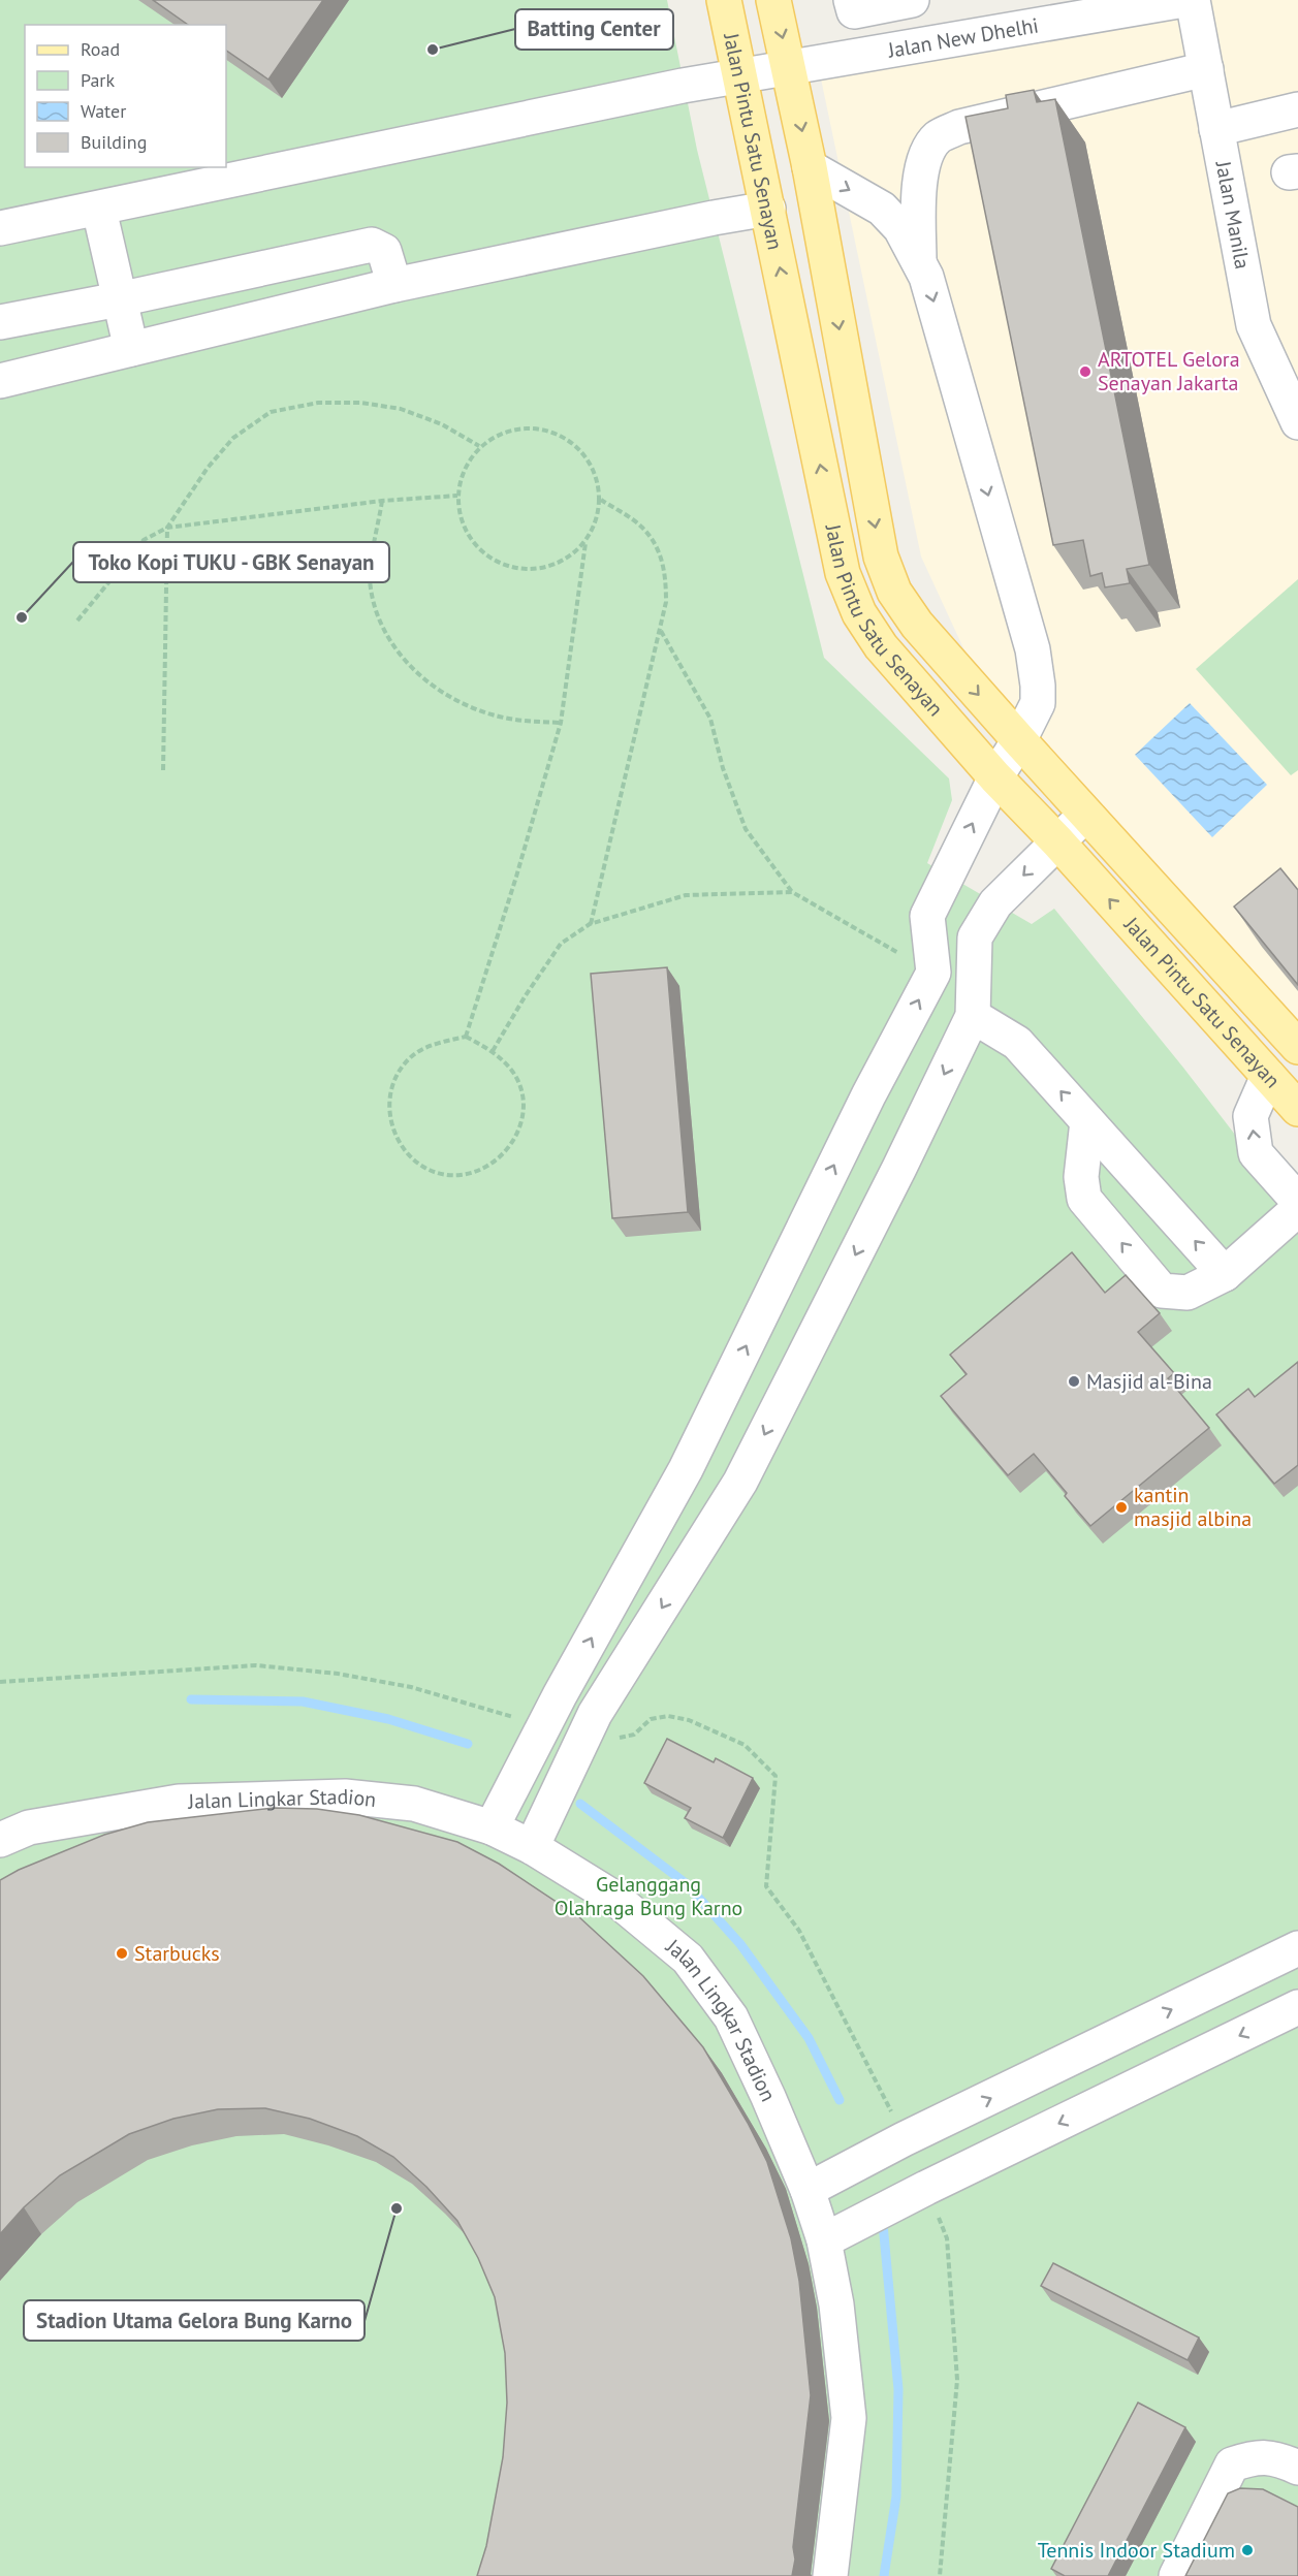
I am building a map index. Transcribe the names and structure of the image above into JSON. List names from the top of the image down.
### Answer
{
  "streets": {
    "main road": ["Jalan Pintu Satu Senayan"],
    "street": ["Jalan New Dhelhi", "Jalan Manila", "Jalan Lingkar Stadion"]
  },
  "crossings": [
    ["Jalan New Dhelhi", "Jalan Pintu Satu Senayan"]
  ],
  "parks": ["Gelanggang Olahraga Bung Karno"],
  "places": [
    "Batting Center",
    "ARTOTEL Gelora Senayan Jakarta",
    "Toko Kopi TUKU - GBK Senayan",
    "Masjid al-Bina",
    "kantin masjid albina",
    "Starbucks",
    "Stadion Utama Gelora Bung Karno",
    "Tennis Indoor Stadium"
  ],
  "legend": [
    "Road",
    "Park",
    "Water",
    "Building"
  ]
}
